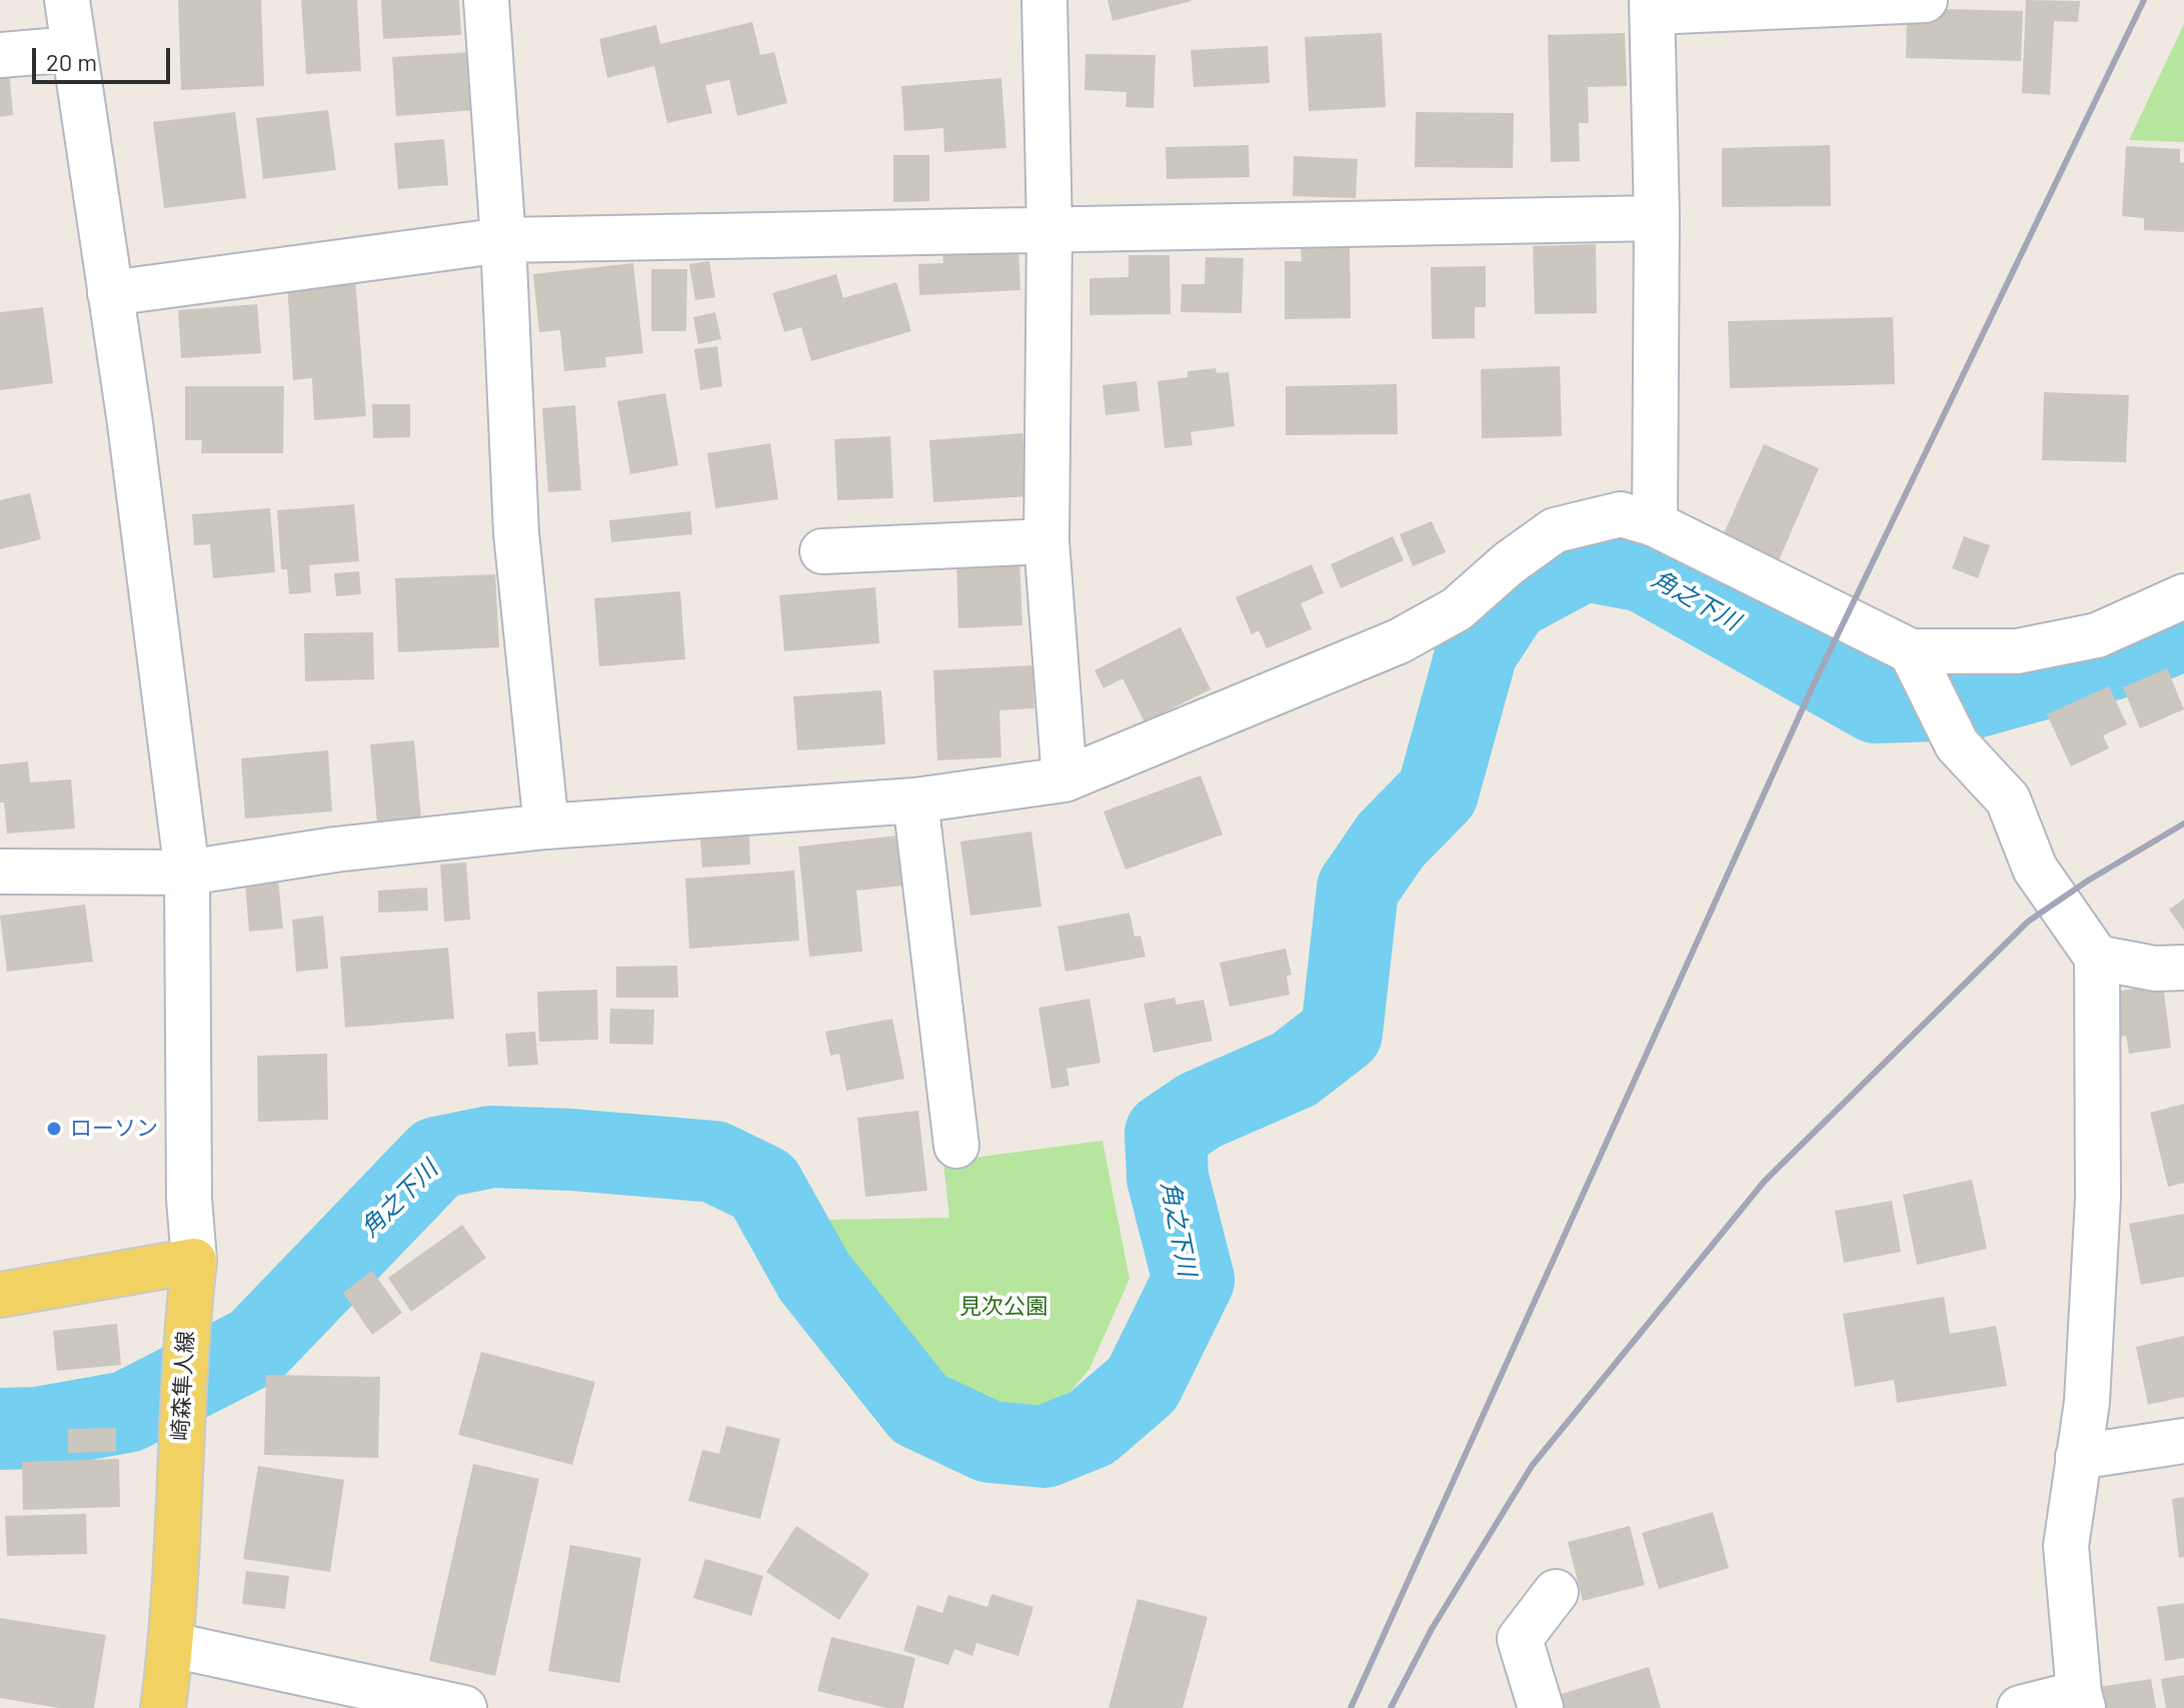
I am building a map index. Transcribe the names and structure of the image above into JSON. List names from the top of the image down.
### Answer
{
  "streets": {
    "main road": ["崎森隼人線"]
  },
  "water": ["角之下川"],
  "parks": ["見次公園"],
  "places": ["ローソン"],
  "scale_bar": "20 m"
}
